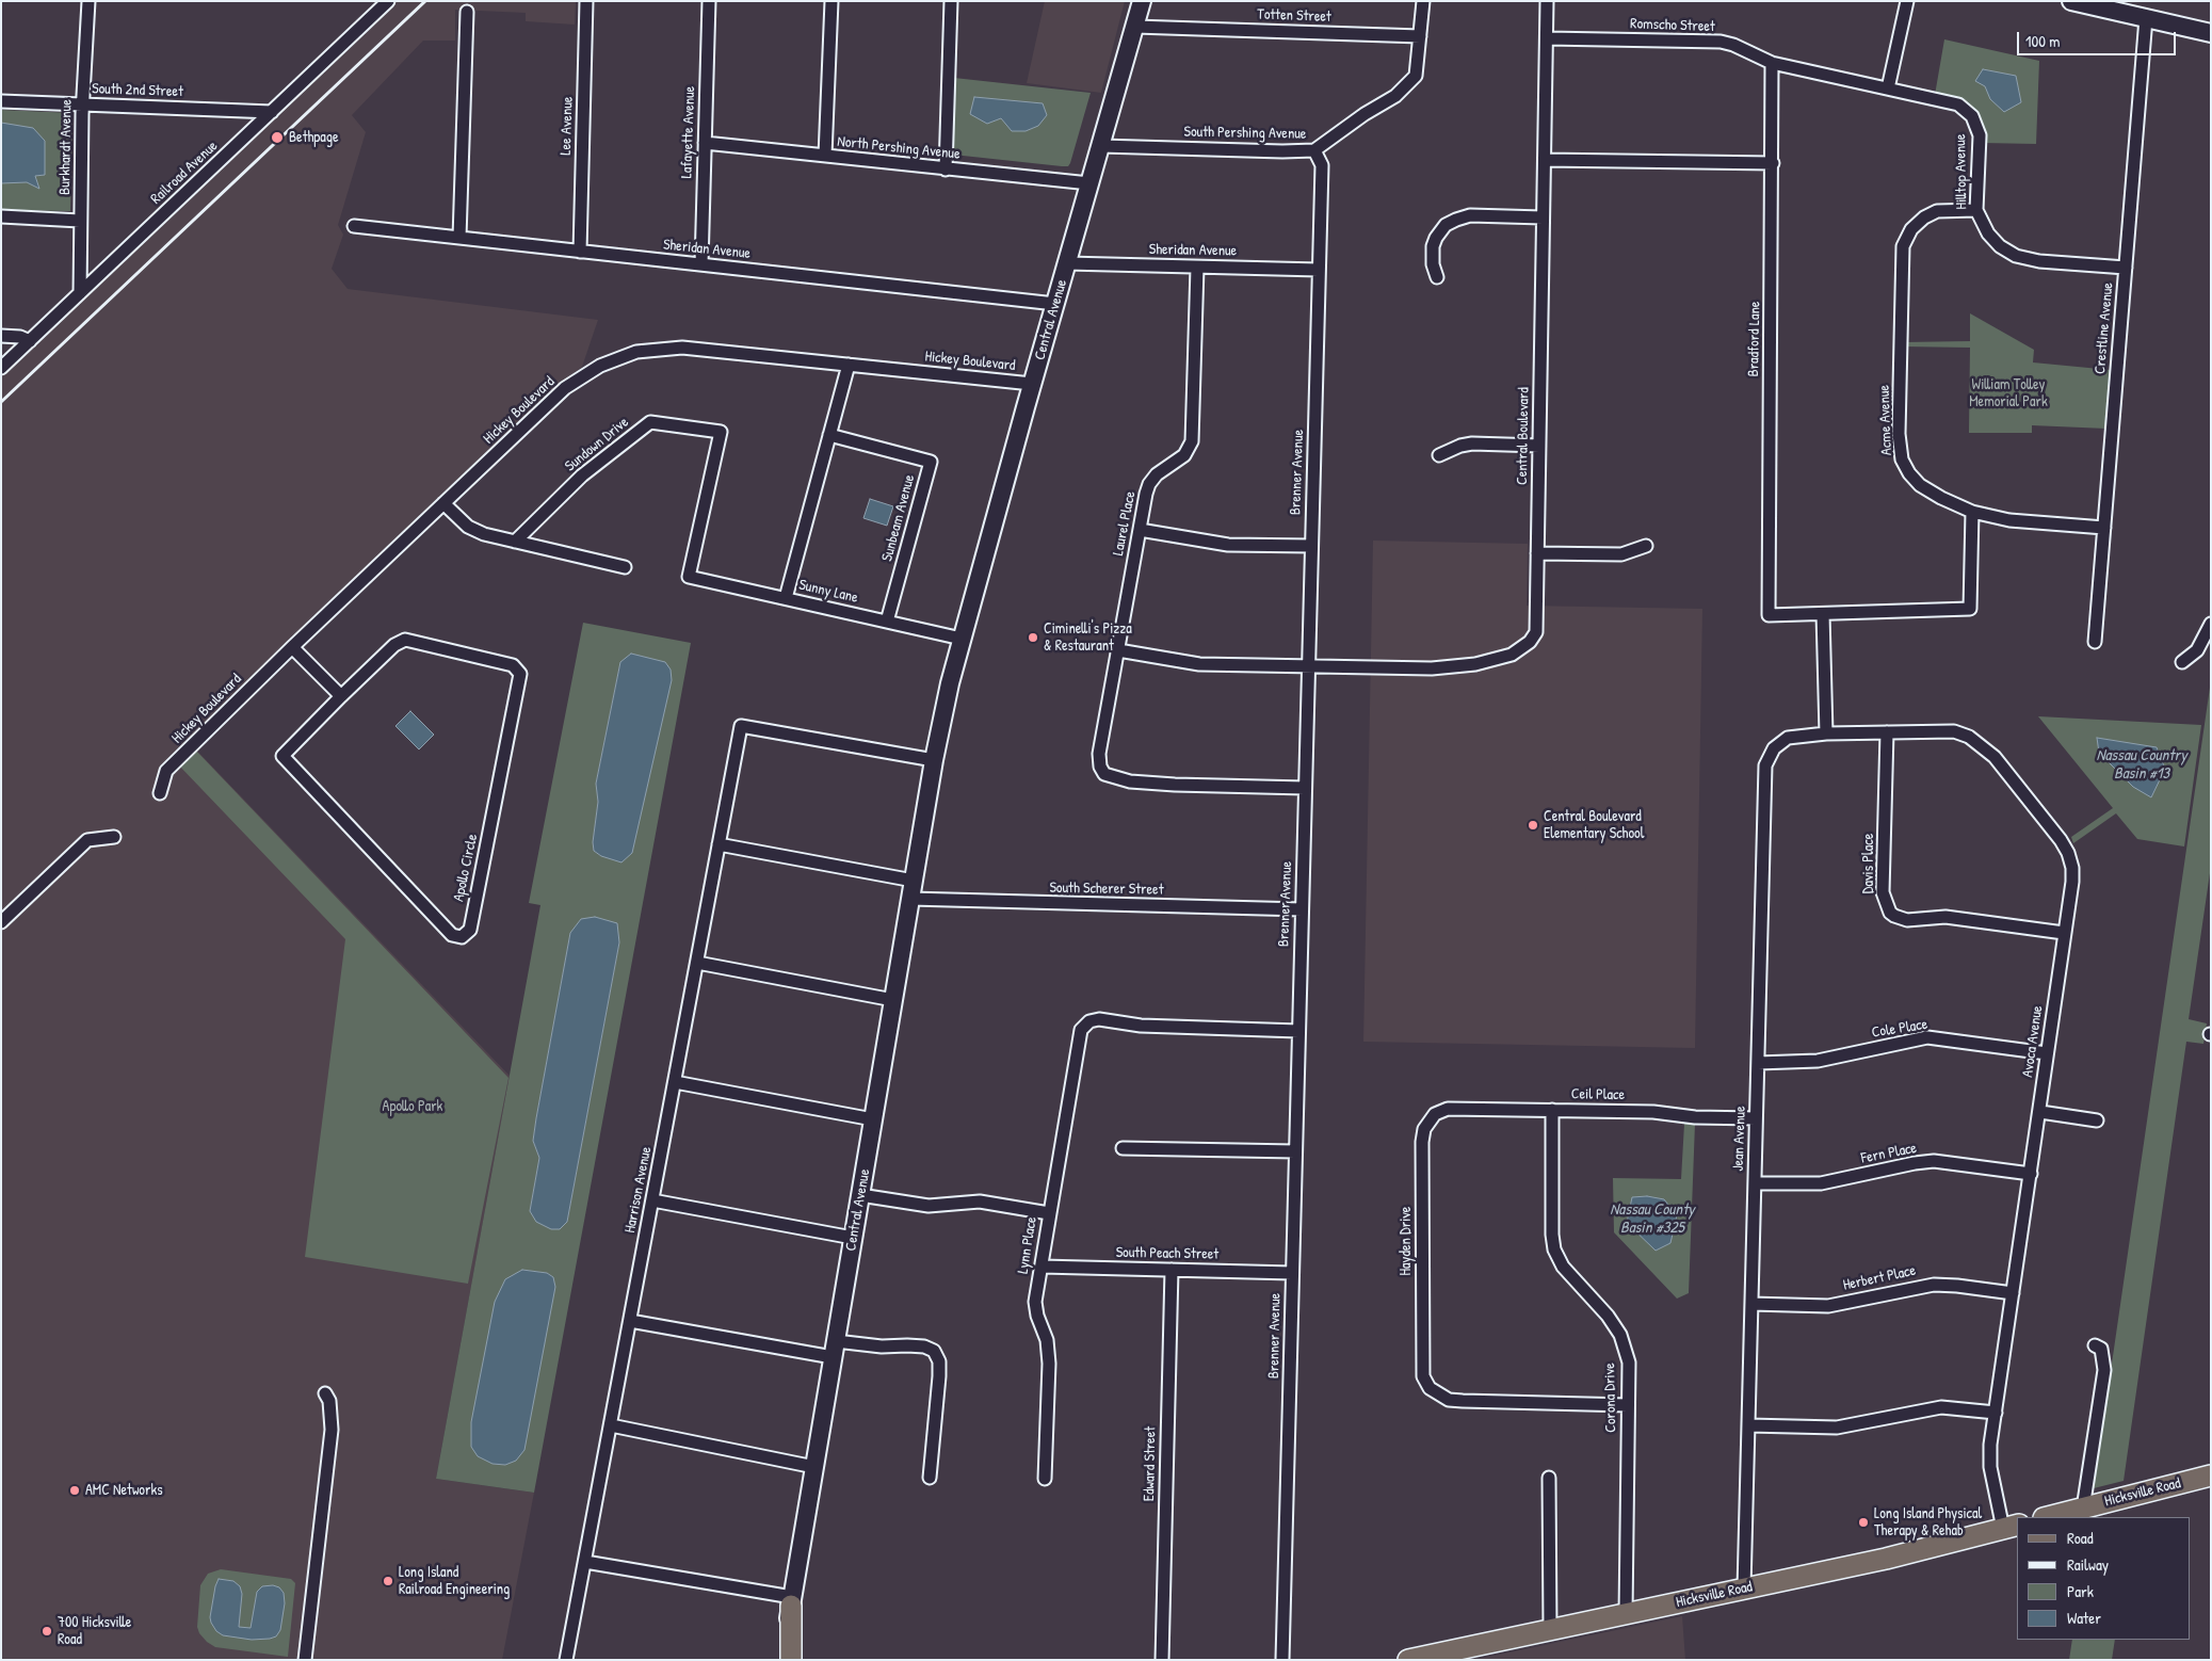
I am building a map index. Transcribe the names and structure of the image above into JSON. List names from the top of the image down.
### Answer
{
  "streets": {
    "main road": ["Central Avenue", "Hicksville Road"],
    "street": [
      "Totten Street",
      "Romscho Street",
      "South 2nd Street",
      "Lee Avenue",
      "Lafayette Avenue",
      "South Pershing Avenue",
      "Burkhardt Avenue",
      "North Pershing Avenue",
      "Hilltop Avenue",
      "Railroad Avenue",
      "Sheridan Avenue",
      "Crestline Avenue",
      "Bradford Lane",
      "Hickey Boulevard",
      "Acme Avenue",
      "Central Boulevard",
      "Sundown Drive",
      "Brenner Avenue",
      "Sunbeam Avenue",
      "Laurel Place",
      "Sunny Lane",
      "Davis Place",
      "Apollo Circle",
      "South Scherer Street",
      "Cole Place",
      "Avoca Avenue",
      "Ceil Place",
      "Jean Avenue",
      "Fern Place",
      "Harrison Avenue",
      "Hayden Drive",
      "Lynn Place",
      "South Peach Street",
      "Herbert Place",
      "Corona Drive",
      "Edward Street"
    ]
  },
  "crossings": [
    ["Totten Street", "South Pershing Avenue"],
    ["Totten Street", "Central Avenue"],
    ["Romscho Street", "Hilltop Avenue"],
    ["Romscho Street", "Bradford Lane"],
    ["Romscho Street", "Central Boulevard"],
    ["South 2nd Street", "Burkhardt Avenue"],
    ["South 2nd Street", "Railroad Avenue"],
    ["Lee Avenue", "Sheridan Avenue"],
    ["Lafayette Avenue", "North Pershing Avenue"],
    ["Lafayette Avenue", "Sheridan Avenue"],
    ["South Pershing Avenue", "Central Avenue"],
    ["South Pershing Avenue", "Brenner Avenue"],
    ["Burkhardt Avenue", "Railroad Avenue"],
    ["North Pershing Avenue", "Central Avenue"],
    ["Hilltop Avenue", "Crestline Avenue"],
    ["Hilltop Avenue", "Acme Avenue"],
    ["Sheridan Avenue", "Central Avenue"],
    ["Sheridan Avenue", "Brenner Avenue"],
    ["Sheridan Avenue", "Laurel Place"],
    ["Central Avenue", "Hickey Boulevard"],
    ["Central Avenue", "Sunny Lane"],
    ["Central Avenue", "South Scherer Street"],
    ["Central Avenue", "Harrison Avenue"],
    ["Crestline Avenue", "Acme Avenue"],
    ["Central Boulevard", "Brenner Avenue"],
    ["Central Boulevard", "Laurel Place"],
    ["Sundown Drive", "Sunny Lane"],
    ["Brenner Avenue", "Laurel Place"],
    ["Brenner Avenue", "South Scherer Street"],
    ["Brenner Avenue", "Lynn Place"],
    ["Brenner Avenue", "South Peach Street"],
    ["Sunbeam Avenue", "Sunny Lane"],
    ["Davis Place", "Avoca Avenue"],
    ["Cole Place", "Avoca Avenue"],
    ["Cole Place", "Jean Avenue"],
    ["Avoca Avenue", "Jean Avenue"],
    ["Avoca Avenue", "Fern Place"],
    ["Avoca Avenue", "Herbert Place"],
    ["Avoca Avenue", "Hicksville Road"],
    ["Ceil Place", "Jean Avenue"],
    ["Ceil Place", "Hayden Drive"],
    ["Ceil Place", "Corona Drive"],
    ["Jean Avenue", "Fern Place"],
    ["Jean Avenue", "Herbert Place"],
    ["Jean Avenue", "Hicksville Road"],
    ["Hayden Drive", "Corona Drive"],
    ["Lynn Place", "South Peach Street"],
    ["South Peach Street", "Edward Street"],
    ["Corona Drive", "Hicksville Road"]
  ],
  "water": ["Nassau Country Basin #13", "Nassau County Basin #325"],
  "parks": ["William Tolley Memorial Park", "Apollo Park"],
  "places": [
    "Bethpage",
    "Ciminelli's Pizza & Restaurant",
    "Central Boulevard Elementary School",
    "AMC Networks",
    "Long Island Physical Therapy & Rehab",
    "Long Island Railroad Engineering",
    "700 Hicksville Road"
  ],
  "legend": [
    "Road",
    "Railway",
    "Park",
    "Water"
  ],
  "scale_bar": "100 m"
}
